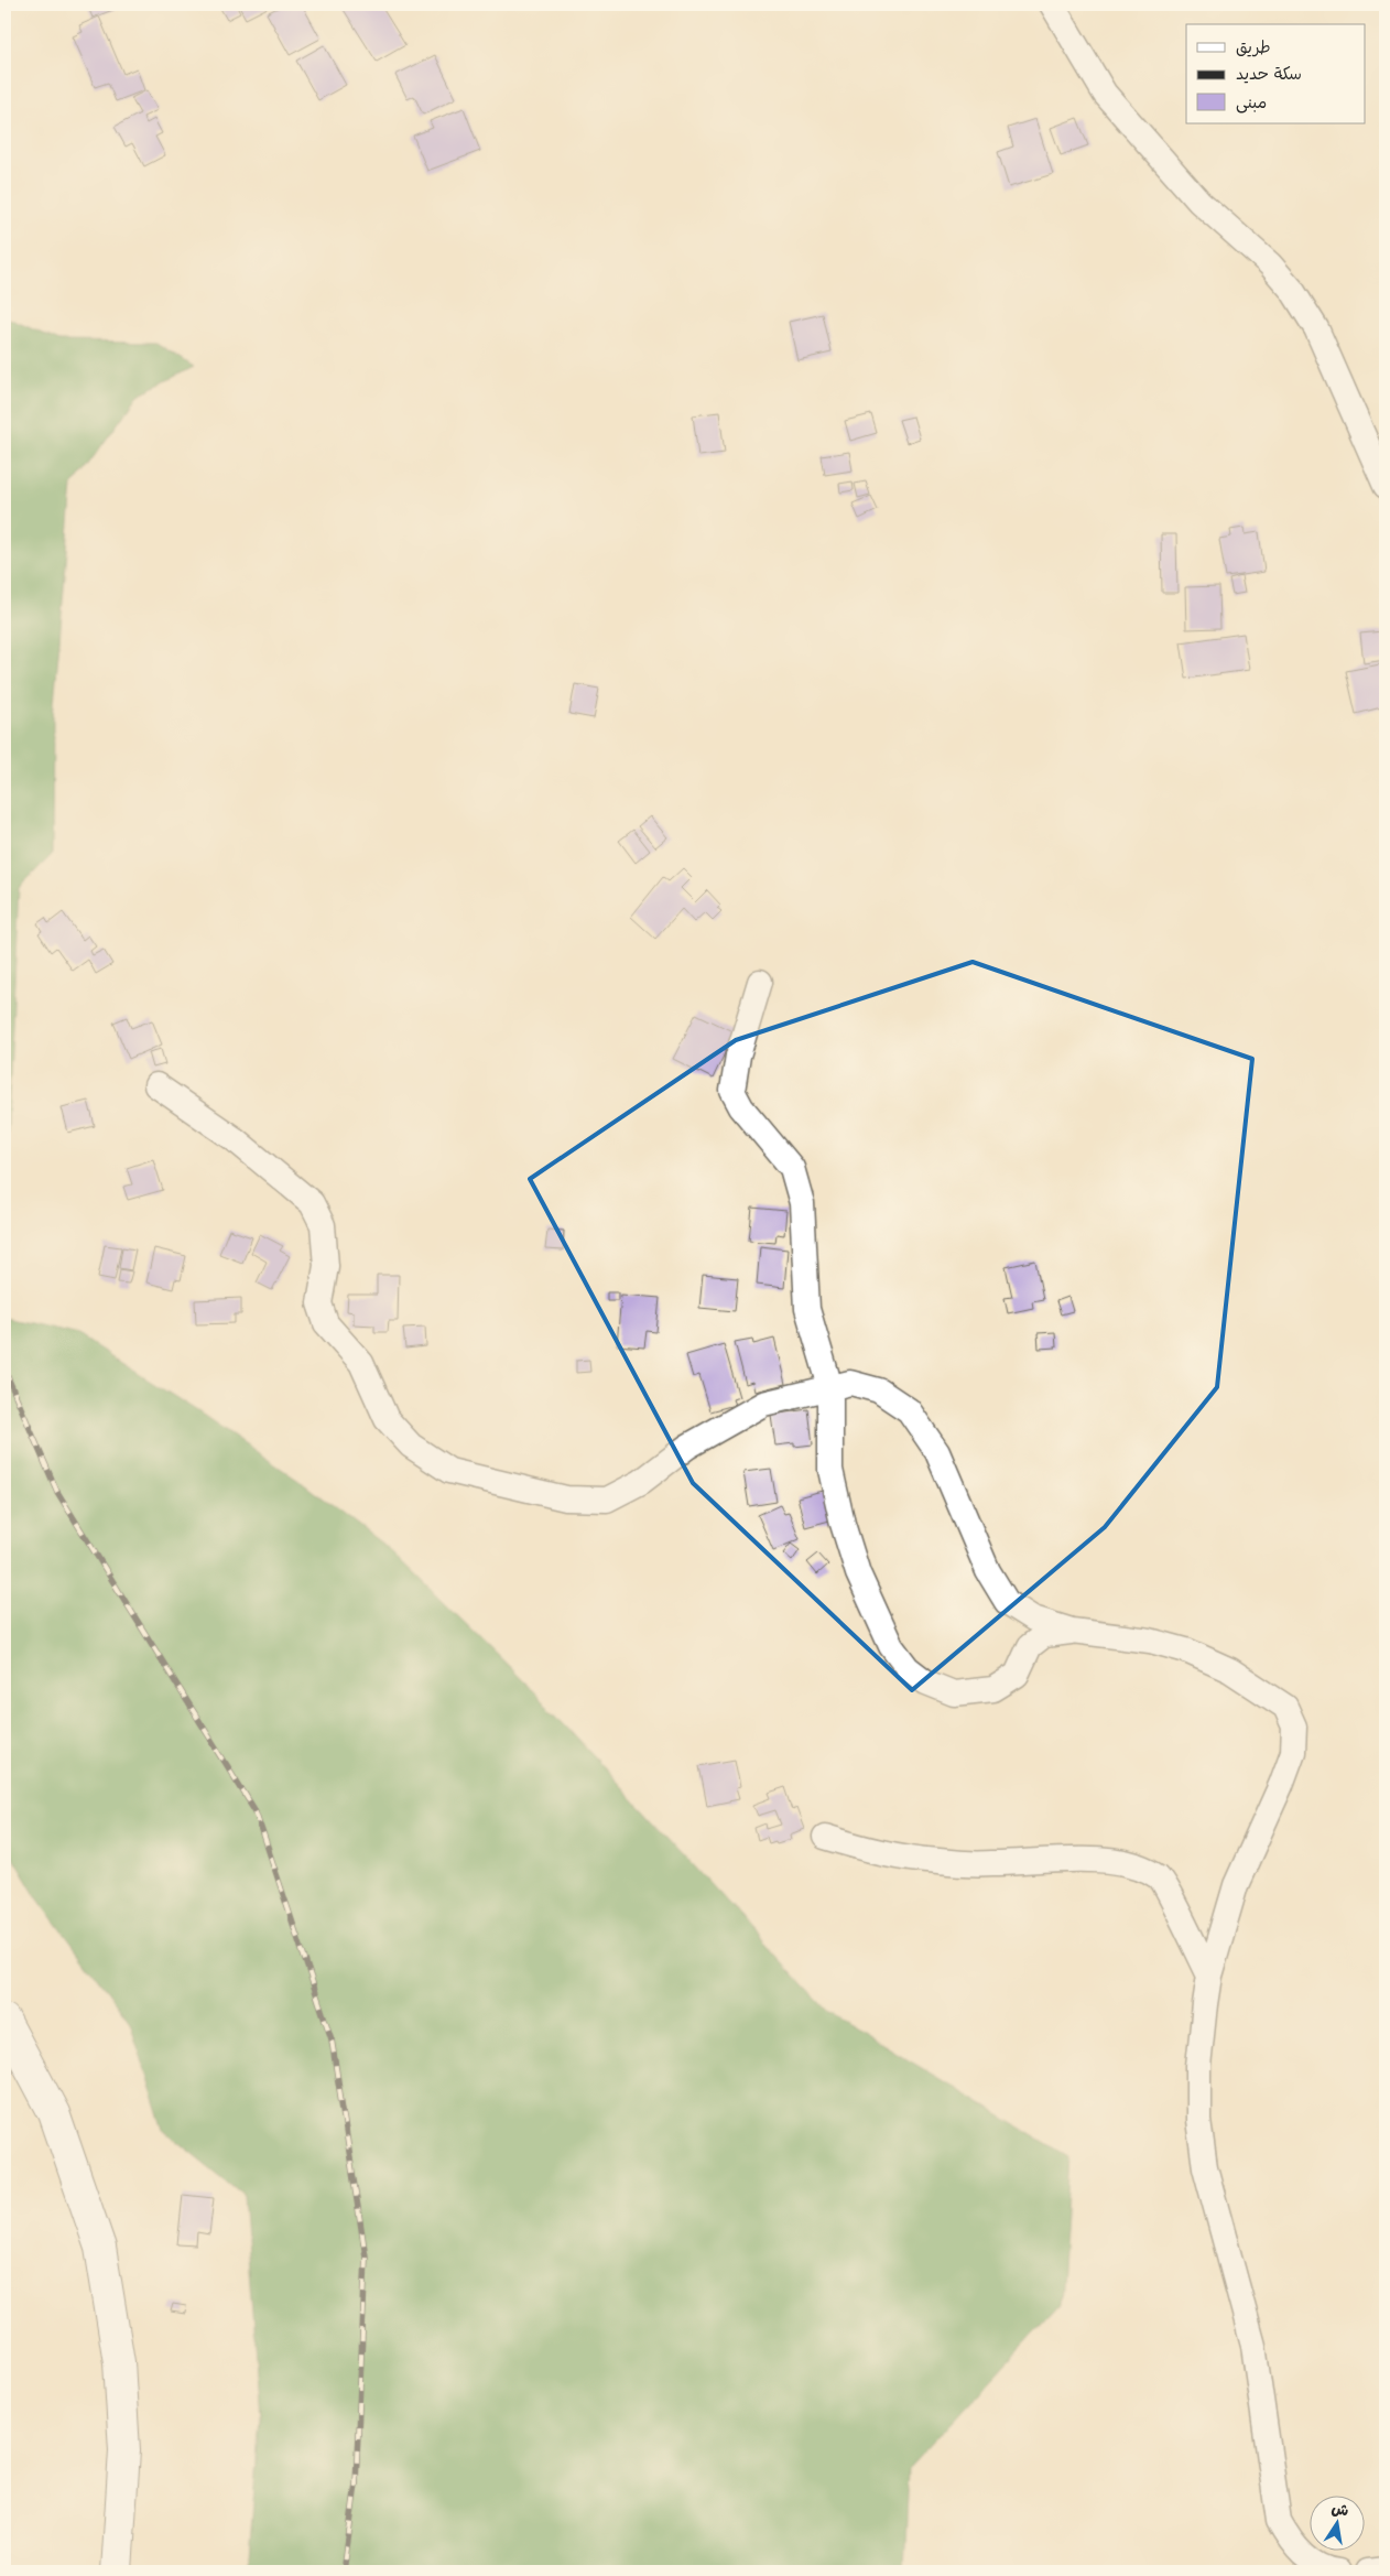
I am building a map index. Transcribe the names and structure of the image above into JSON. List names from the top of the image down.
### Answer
{
  "legend": ["طريق", "سكة حديد", "مبنى"],
  "north": "top"
}
